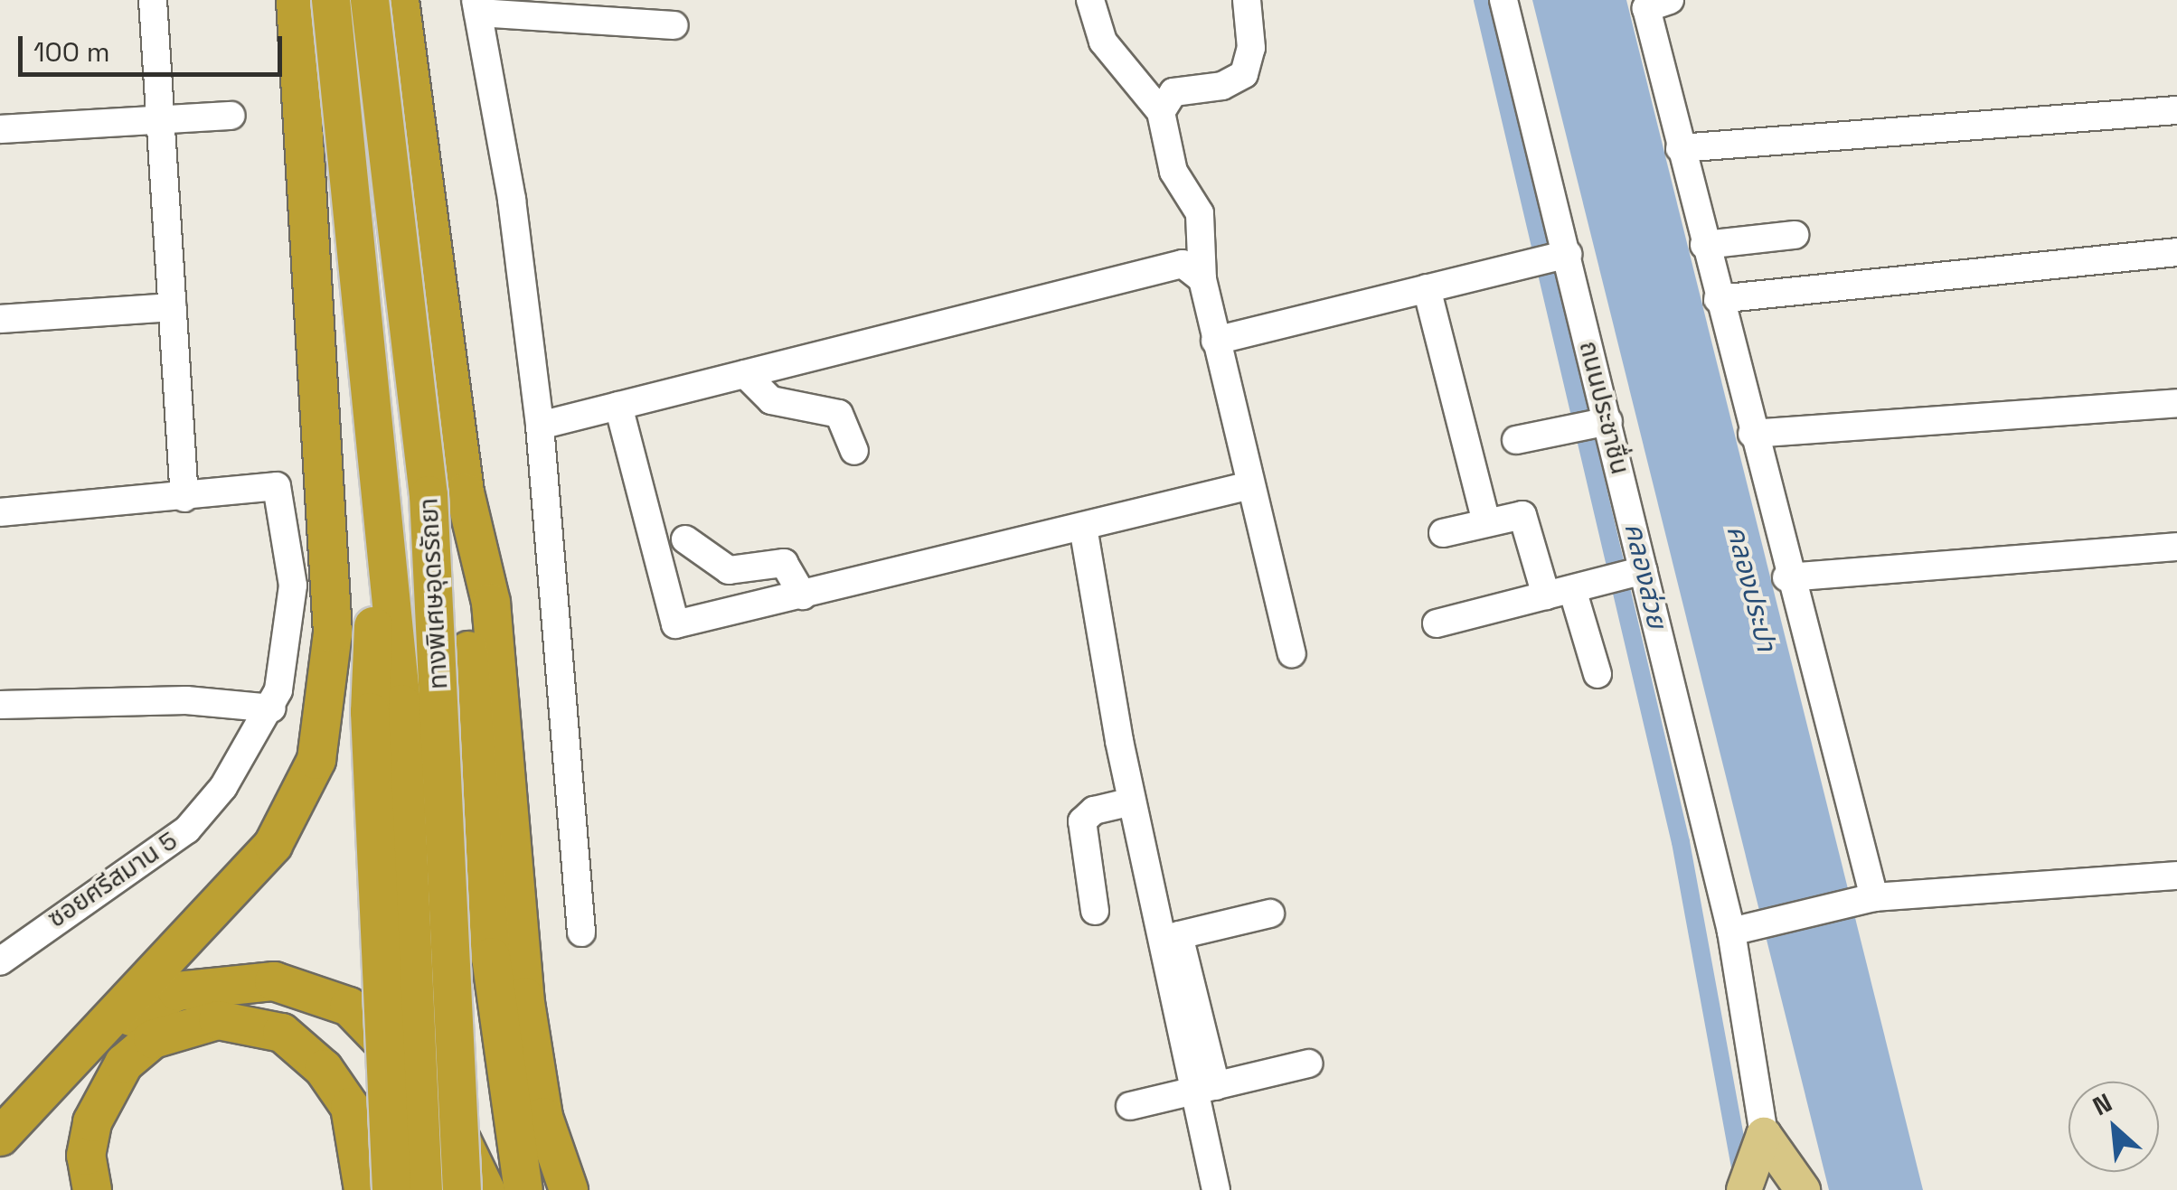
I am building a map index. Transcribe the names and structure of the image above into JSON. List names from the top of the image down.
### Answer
{
  "streets": {
    "highway": ["ทางพิเศษอุดรรัถยา"],
    "street": ["ถนนประชาชื่น", "ซอยศรีสมาน 5"]
  },
  "water": ["คลองส่วย", "คลองประปา"],
  "scale_bar": "100 m",
  "north": "top left"
}
